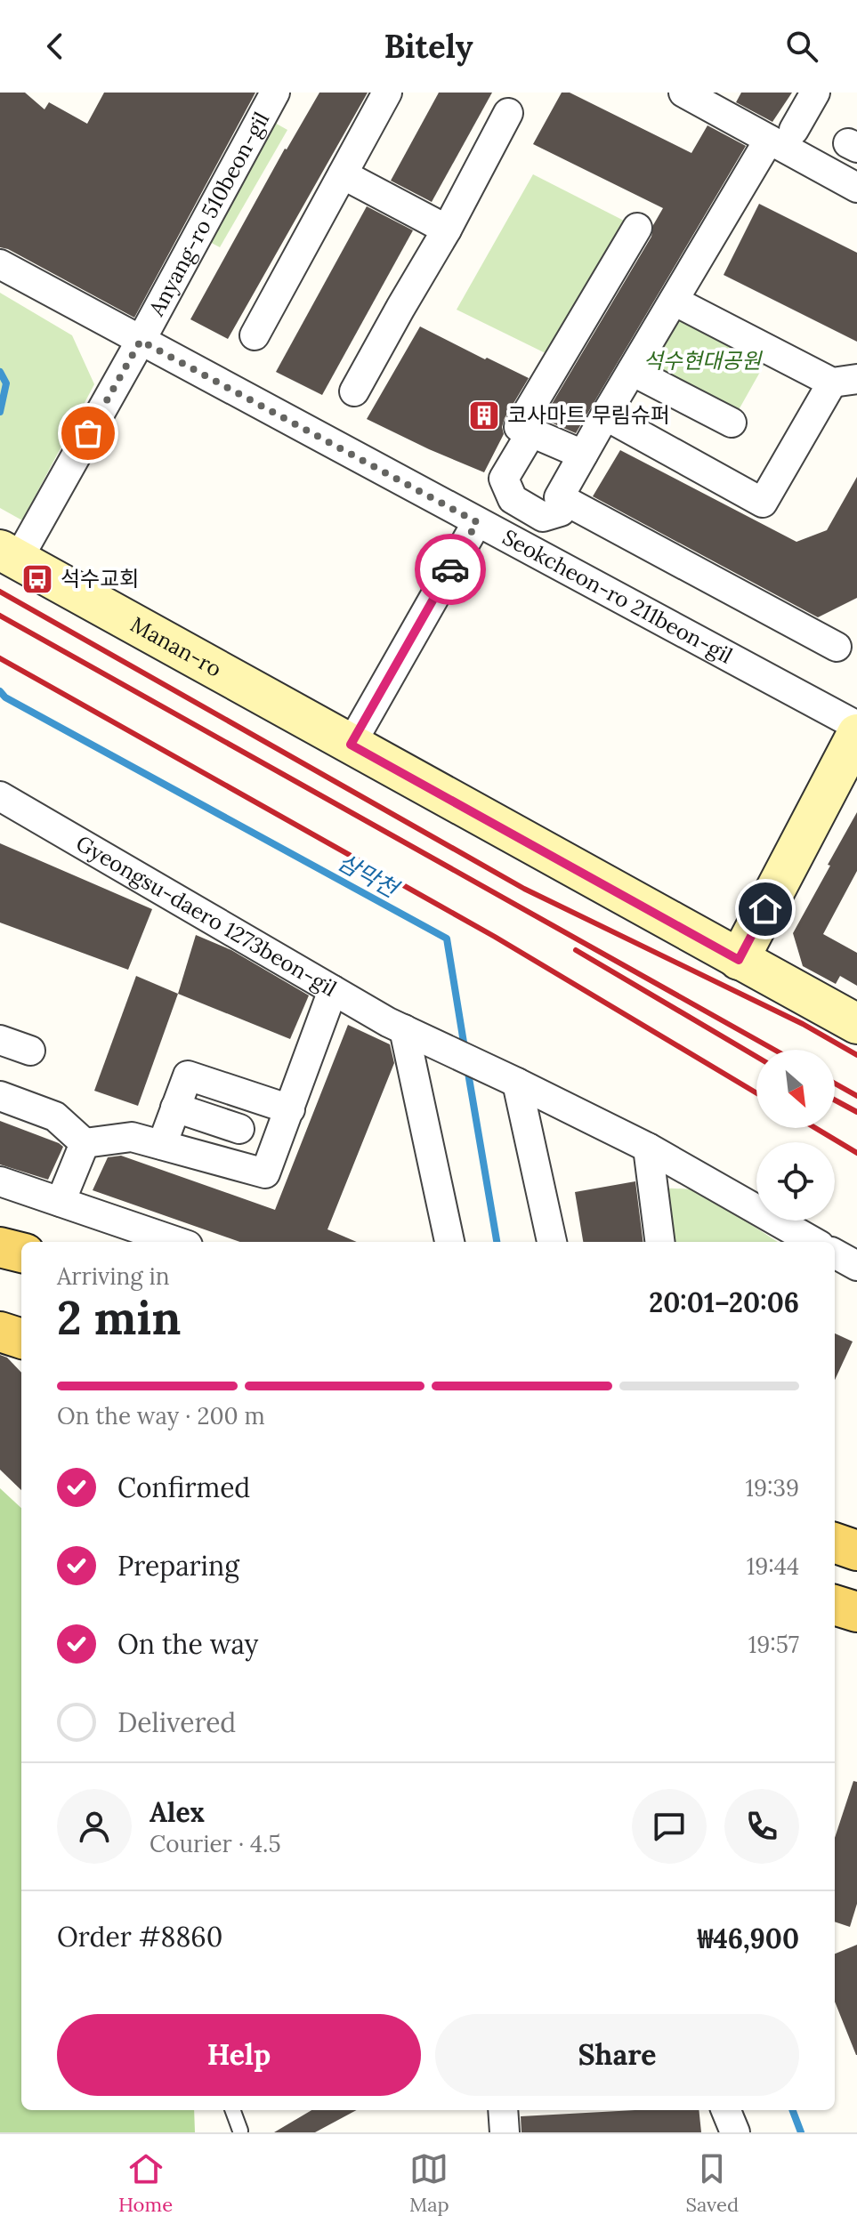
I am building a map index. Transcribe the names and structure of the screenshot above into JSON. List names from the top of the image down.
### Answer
{
  "streets": {
    "street": [
      "Anyang-ro 510beon-gil",
      "Seokcheon-ro 211beon-gil",
      "Manan-ro",
      "Gyeongsu-daero 1273beon-gil"
    ]
  },
  "crossings": [
    ["Anyang-ro 510beon-gil", "Seokcheon-ro 211beon-gil"],
    ["Anyang-ro 510beon-gil", "Manan-ro"]
  ],
  "water": ["삼막천"],
  "parks": ["석수현대공원"],
  "places": {
    "building": ["코사마트 무림슈퍼"],
    "bus stop": ["석수교회"]
  },
  "north": "bottom right",
  "page": {
    "header": "Bitely",
    "heading": ["2 min", "Arriving in", "20:01–20:06"],
    "panel": [
      "Alex",
      "Courier · 4.5",
      "Order #8860",
      "₩46,900"
    ],
    "bar": "On the way · 200 m",
    "list": [
      ["Confirmed", "19:39"],
      ["Preparing", "19:44"],
      ["On the way", "19:57"],
      "Delivered"
    ],
    "buttons": ["Help", "Share"],
    "tabs": ["Home", "Map", "Saved"]
  }
}
